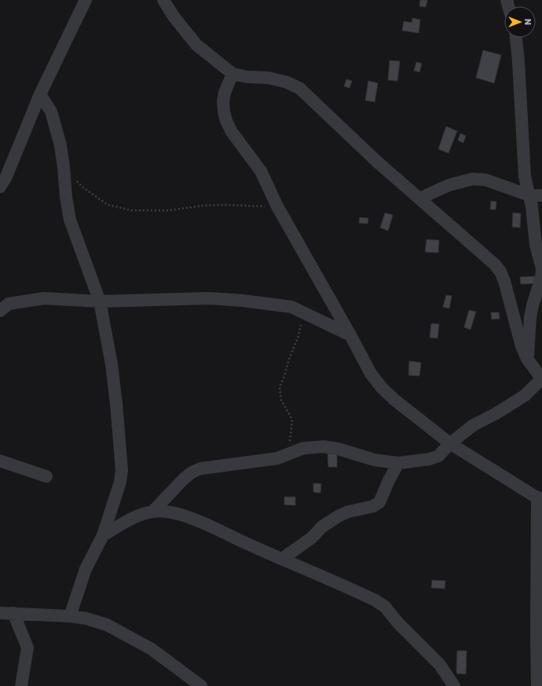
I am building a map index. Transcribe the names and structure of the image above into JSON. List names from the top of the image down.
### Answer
{
  "north": "right"
}
